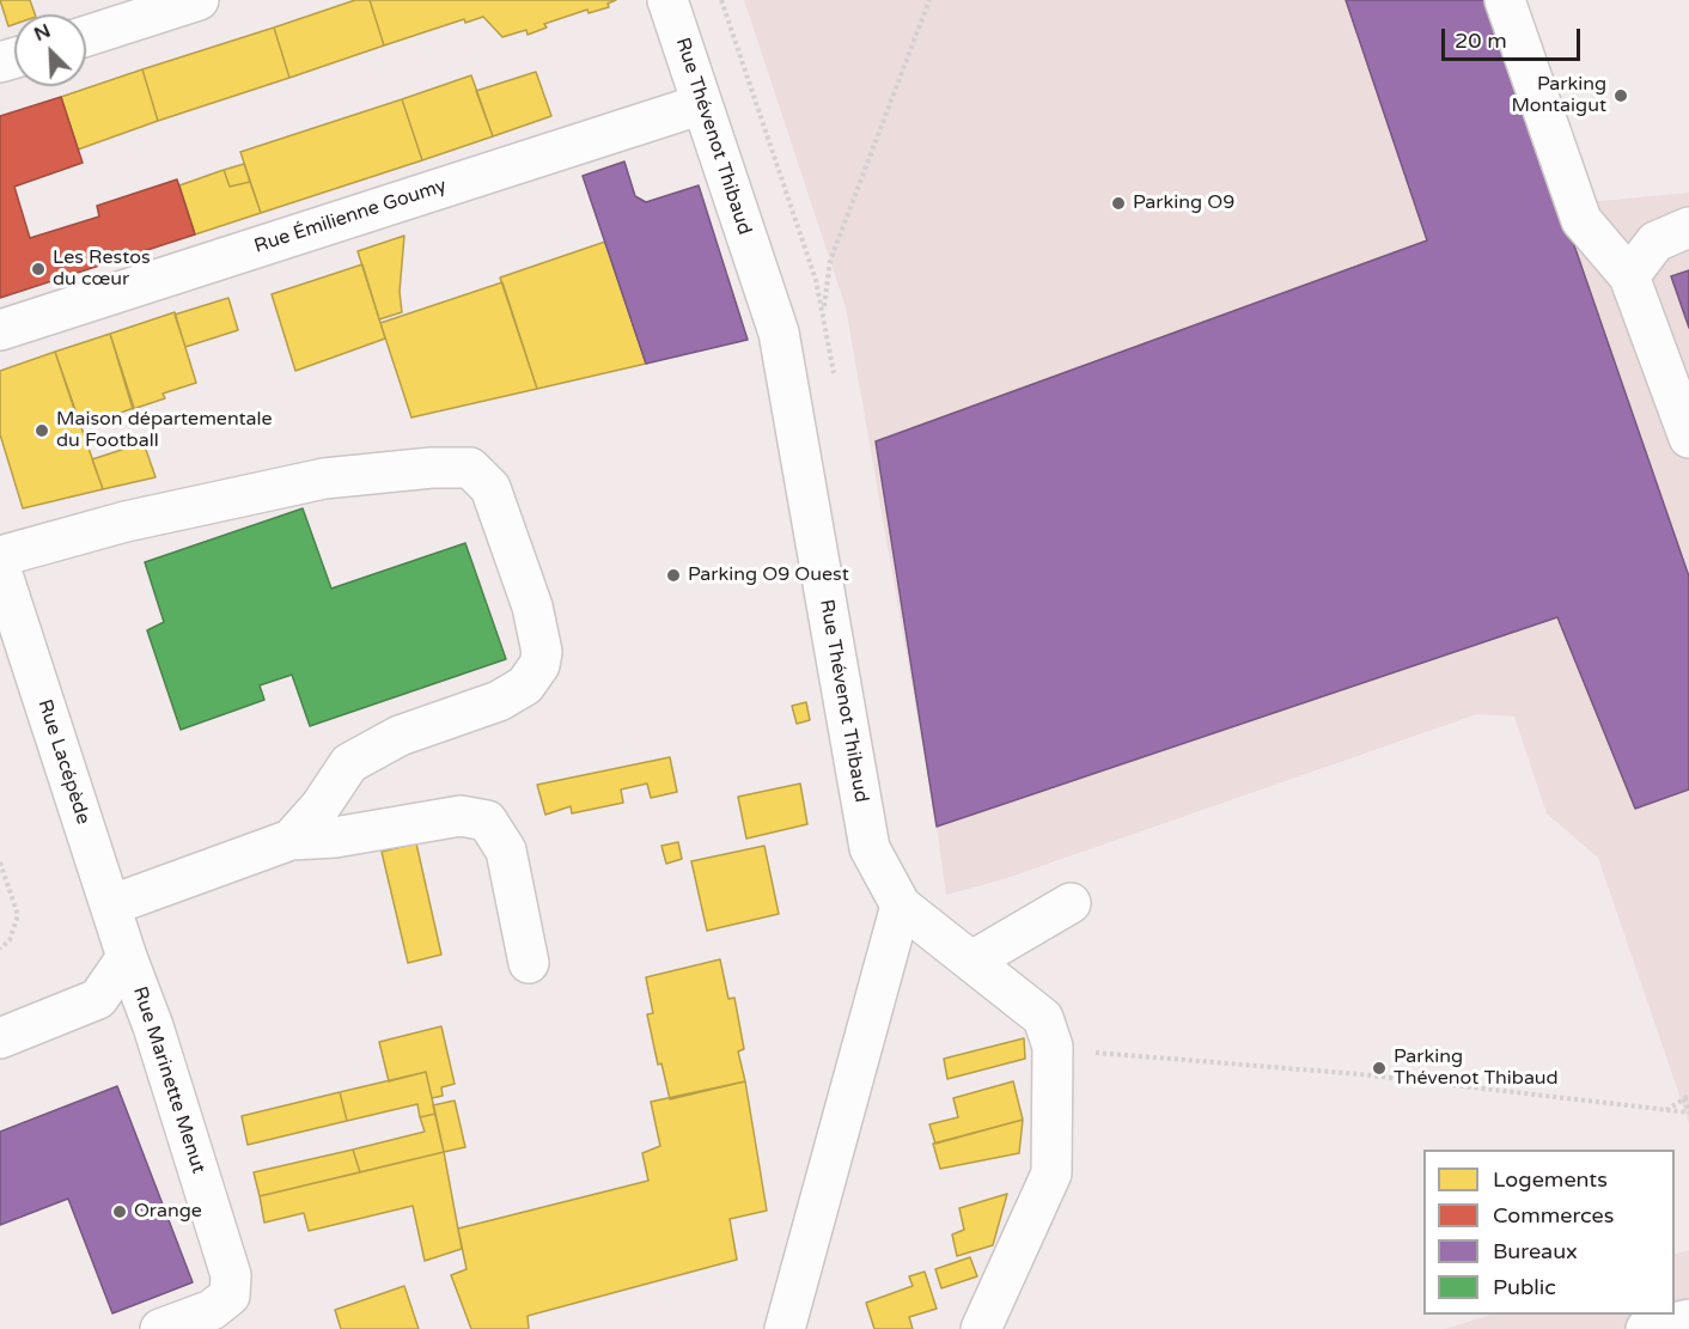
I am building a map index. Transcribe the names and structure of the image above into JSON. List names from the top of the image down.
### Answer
{
  "streets": {
    "street": [
      "Rue Thévenot Thibaud",
      "Rue Émilienne Goumy",
      "Rue Lacépède",
      "Rue Marinette Menut"
    ]
  },
  "crossings": [
    ["Rue Thévenot Thibaud", "Rue Émilienne Goumy"],
    ["Rue Lacépède", "Rue Marinette Menut"]
  ],
  "places": [
    "Parking Montaigut",
    "Parking O9",
    "Les Restos du cœur",
    "Maison départementale du Football",
    "Parking O9 Ouest",
    "Parking Thévenot Thibaud",
    "Orange"
  ],
  "legend": [
    "Logements",
    "Commerces",
    "Bureaux",
    "Public"
  ],
  "scale_bar": "20 m",
  "north": "top left"
}
